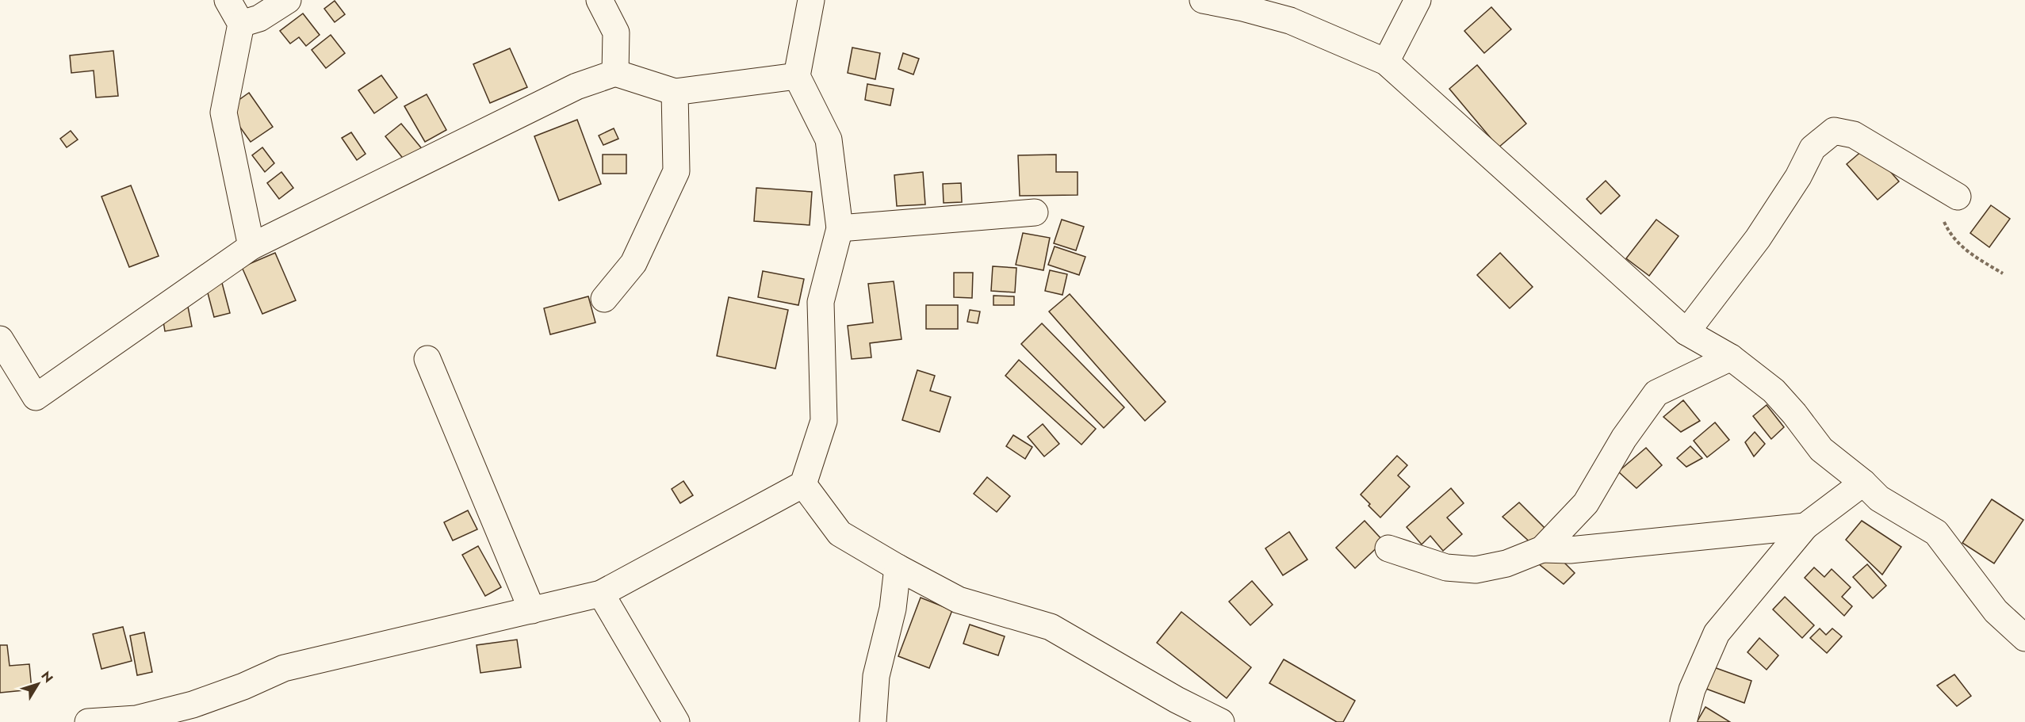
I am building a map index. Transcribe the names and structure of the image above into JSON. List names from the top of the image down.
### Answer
{
  "north": "top right"
}
